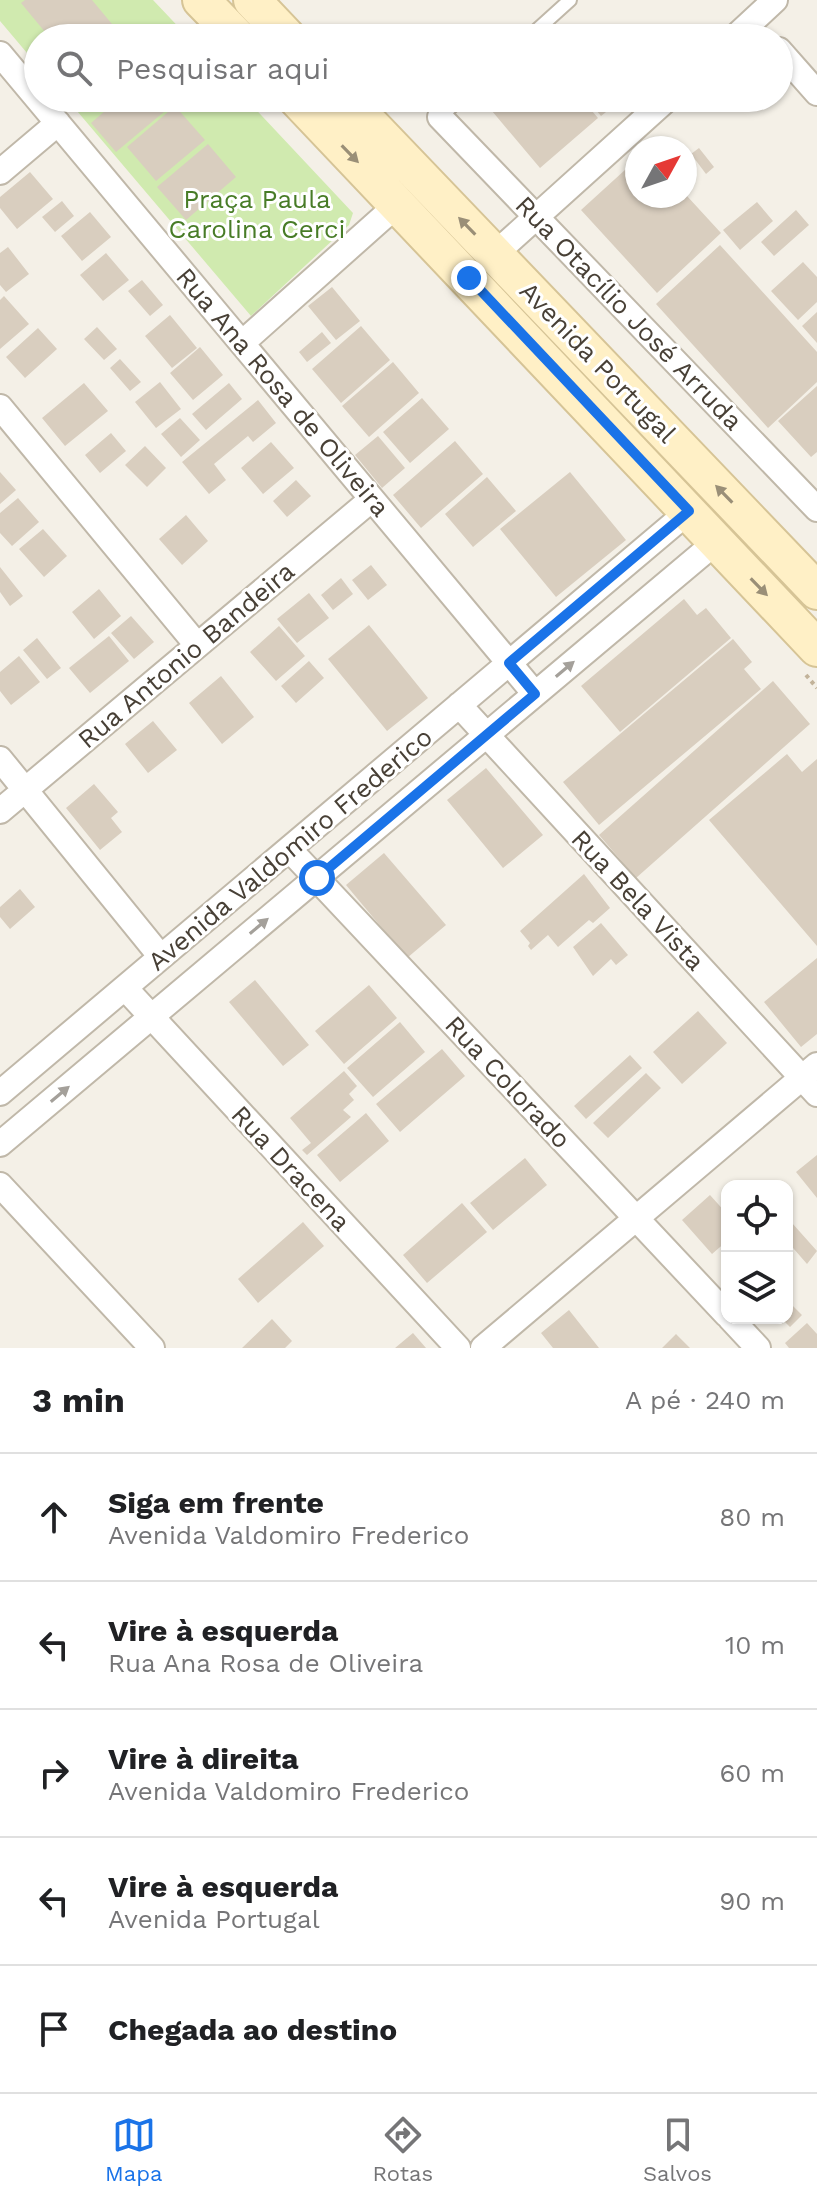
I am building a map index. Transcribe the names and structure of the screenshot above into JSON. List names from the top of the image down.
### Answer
{
  "streets": {
    "main road": ["Avenida Portugal"],
    "street": [
      "Rua Otacílio José Arruda",
      "Rua Ana Rosa de Oliveira",
      "Rua Antonio Bandeira",
      "Avenida Valdomiro Frederico",
      "Rua Bela Vista",
      "Rua Colorado",
      "Rua Dracena"
    ]
  },
  "crossings": [
    ["Avenida Portugal", "Avenida Valdomiro Frederico"],
    ["Rua Ana Rosa de Oliveira", "Rua Antonio Bandeira"],
    ["Rua Ana Rosa de Oliveira", "Avenida Valdomiro Frederico"],
    ["Avenida Valdomiro Frederico", "Rua Bela Vista"],
    ["Avenida Valdomiro Frederico", "Rua Colorado"],
    ["Avenida Valdomiro Frederico", "Rua Dracena"]
  ],
  "parks": ["Praça Paula Carolina Cerci"],
  "north": "top right",
  "page": {
    "search": "Pesquisar aqui",
    "heading": ["3 min", "A pé · 240 m"],
    "list": [
      ["Siga em frente", "Avenida Valdomiro Frederico", "80 m"],
      ["Vire à esquerda", "Rua Ana Rosa de Oliveira", "10 m"],
      ["Vire à direita", "Avenida Valdomiro Frederico", "60 m"],
      ["Vire à esquerda", "Avenida Portugal", "90 m"],
      "Chegada ao destino"
    ],
    "nav": ["Mapa", "Rotas", "Salvos"]
  }
}
